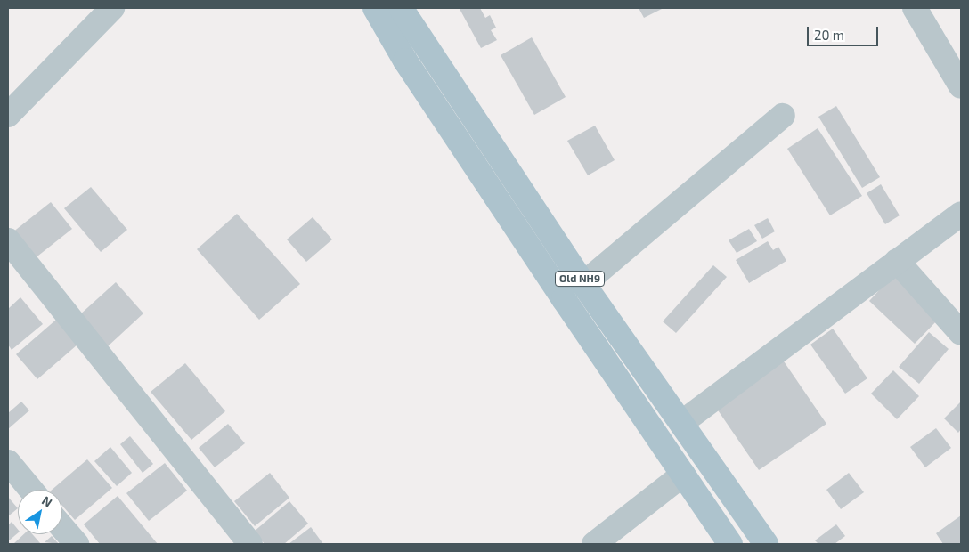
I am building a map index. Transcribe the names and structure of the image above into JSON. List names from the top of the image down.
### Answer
{
  "streets": {
    "main road": ["Old NH9"]
  },
  "scale_bar": "20 m",
  "north": "top right"
}
